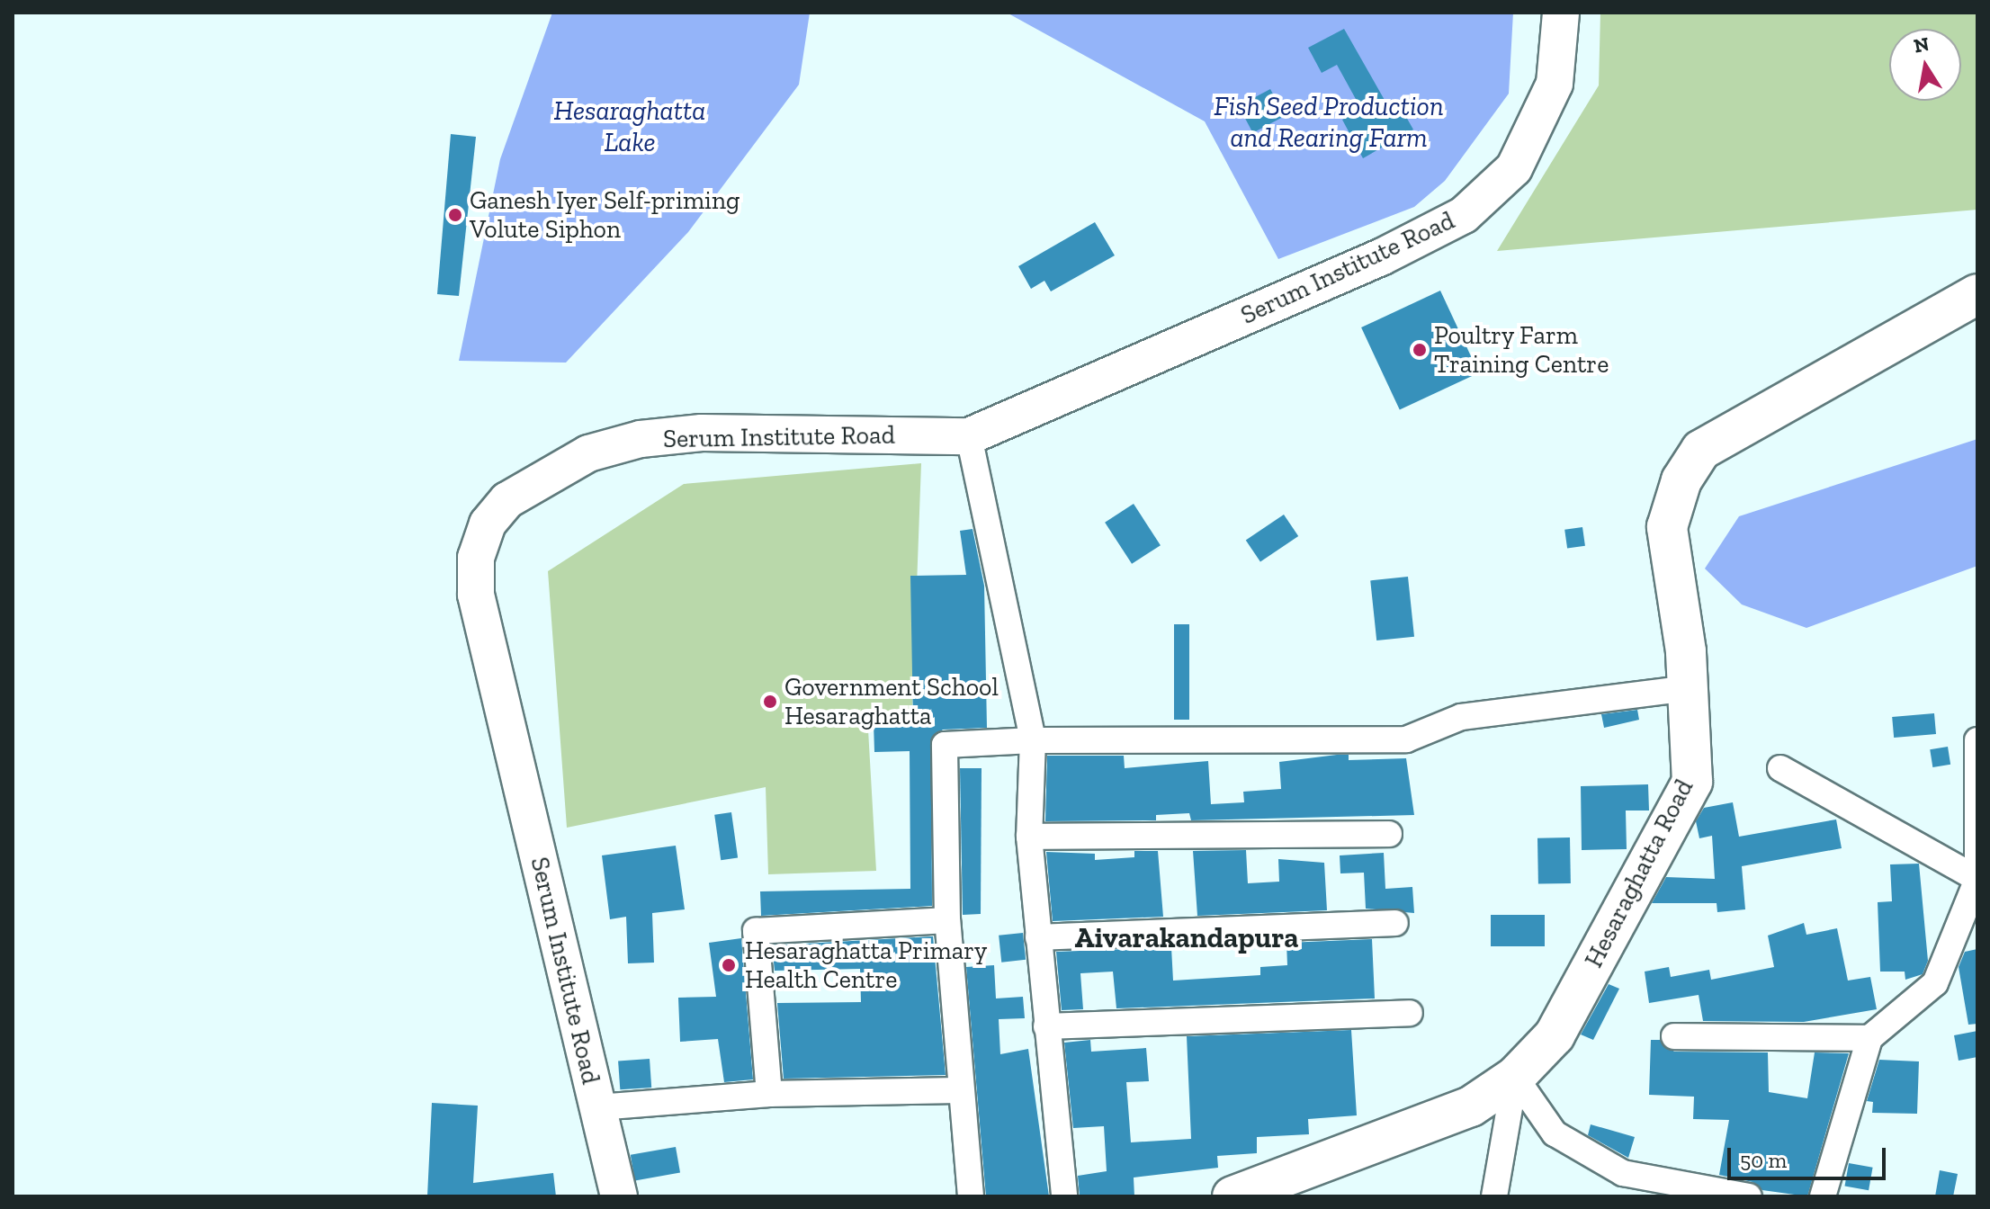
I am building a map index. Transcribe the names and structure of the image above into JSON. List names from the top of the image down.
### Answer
{
  "streets": {
    "main road": ["Serum Institute Road", "Hesaraghatta Road"]
  },
  "districts": ["Aivarakandapura"],
  "water": ["Fish Seed Production and Rearing Farm", "Hesaraghatta Lake"],
  "places": [
    "Ganesh Iyer Self-priming Volute Siphon",
    "Poultry Farm Training Centre",
    "Government School Hesaraghatta",
    "Hesaraghatta Primary Health Centre"
  ],
  "scale_bar": "50 m",
  "north": "top"
}
